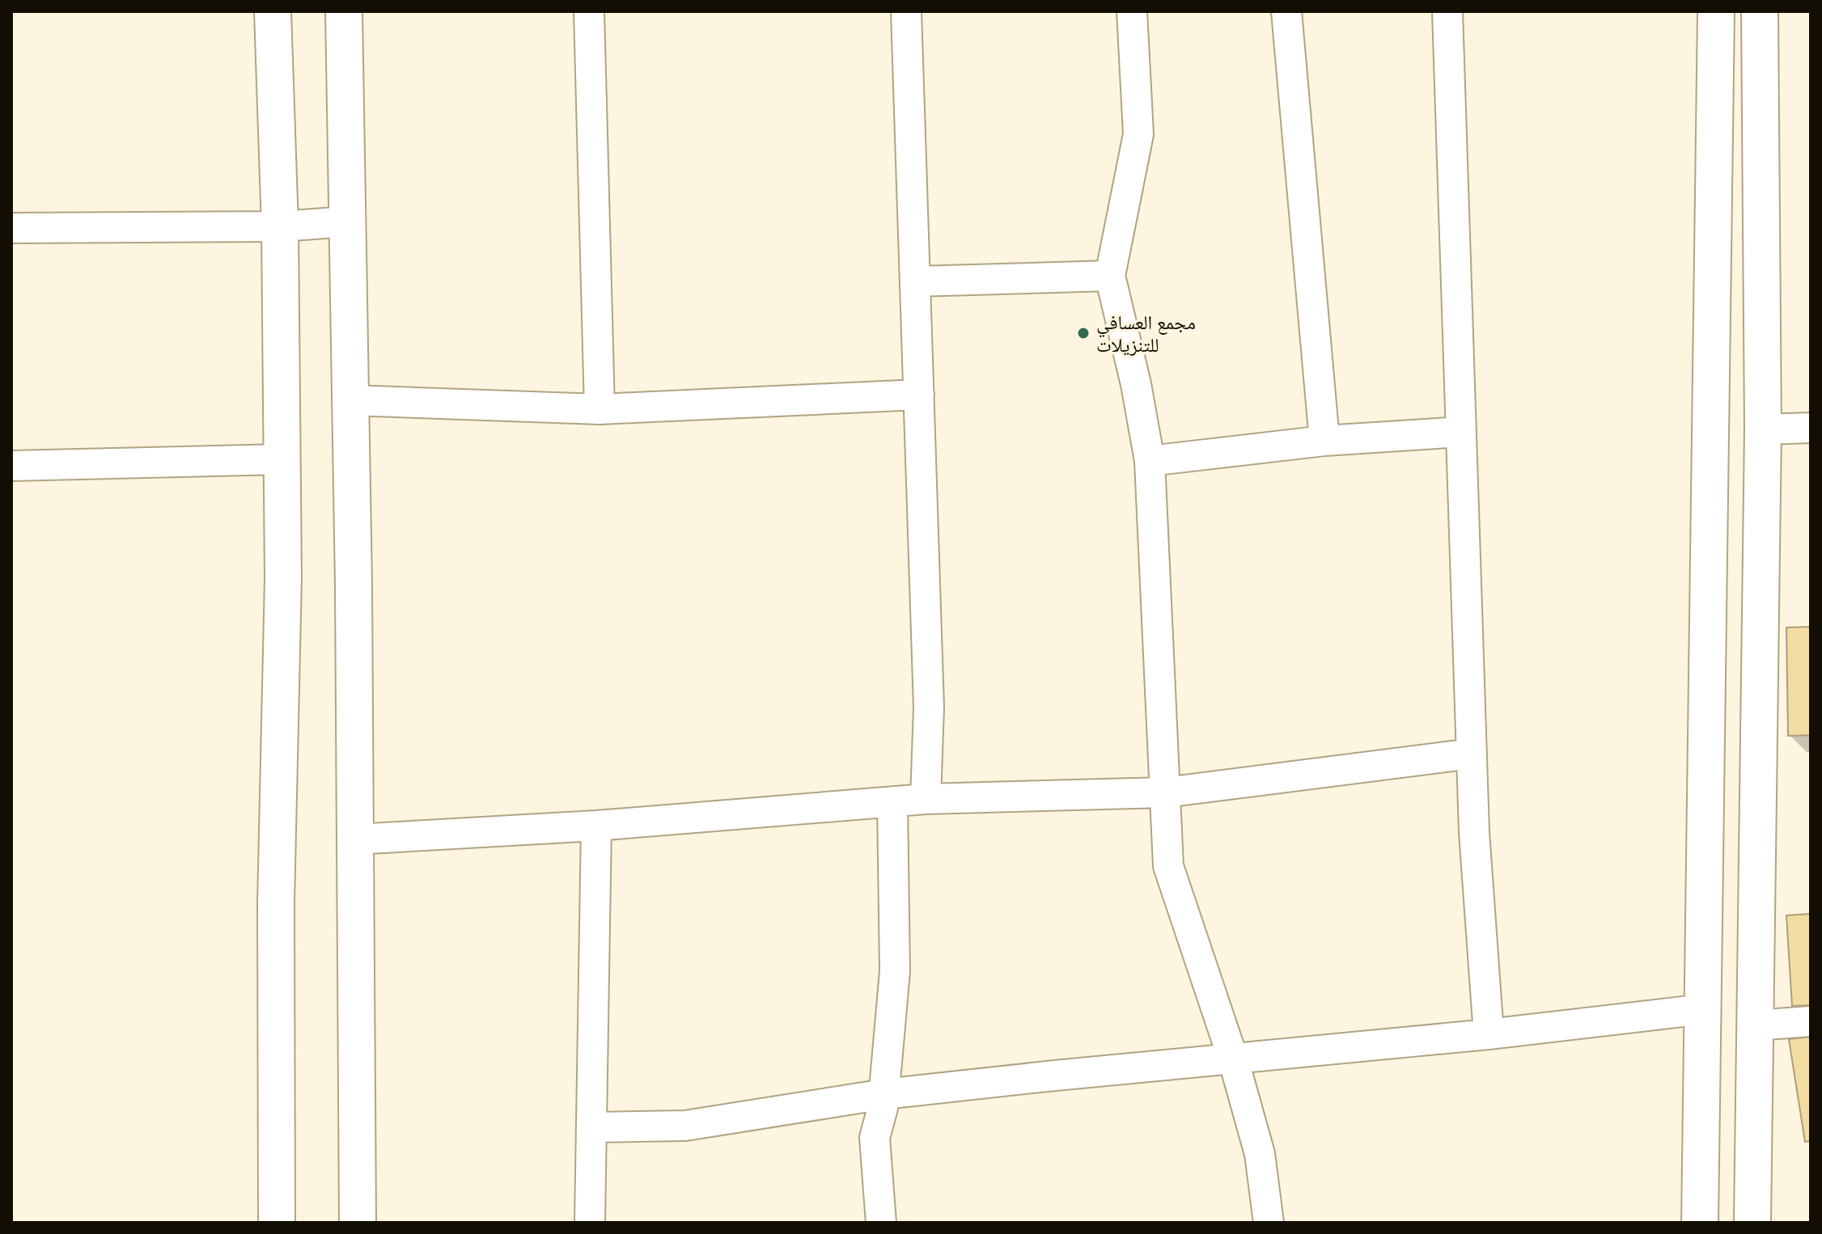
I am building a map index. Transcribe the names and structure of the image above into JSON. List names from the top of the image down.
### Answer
{
  "places": ["مجمع العسافي للتنزيلات"]
}
